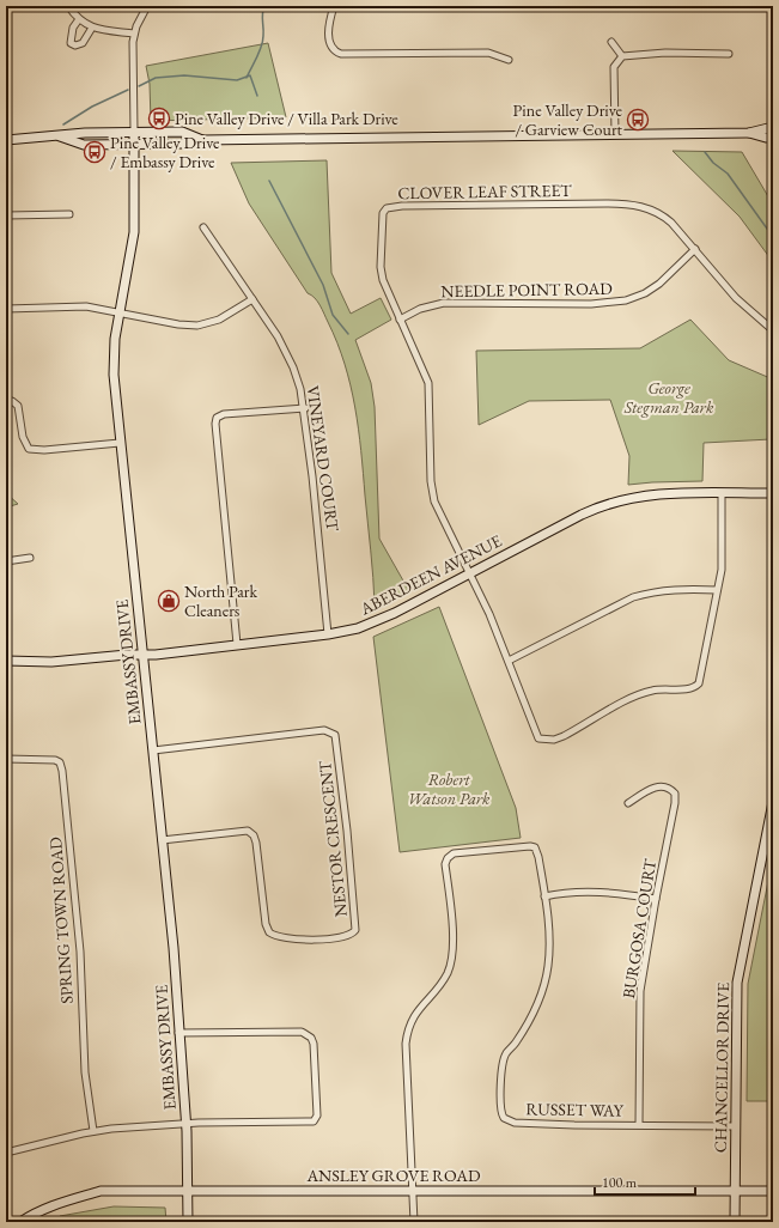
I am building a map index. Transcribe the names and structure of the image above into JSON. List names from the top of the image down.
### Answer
{
  "streets": {
    "street": [
      "CLOVER LEAF STREET",
      "NEEDLE POINT ROAD",
      "VINEYARD COURT",
      "ABERDEEN AVENUE",
      "EMBASSY DRIVE",
      "NESTOR CRESCENT",
      "SPRING TOWN ROAD",
      "BURGOSA COURT",
      "CHANCELLOR DRIVE",
      "RUSSET WAY",
      "ANSLEY GROVE ROAD"
    ]
  },
  "crossings": [
    ["CLOVER LEAF STREET", "NEEDLE POINT ROAD"],
    ["CLOVER LEAF STREET", "ABERDEEN AVENUE"],
    ["VINEYARD COURT", "ABERDEEN AVENUE"],
    ["ABERDEEN AVENUE", "EMBASSY DRIVE"],
    ["EMBASSY DRIVE", "NESTOR CRESCENT"],
    ["EMBASSY DRIVE", "ANSLEY GROVE ROAD"],
    ["BURGOSA COURT", "RUSSET WAY"],
    ["CHANCELLOR DRIVE", "RUSSET WAY"],
    ["CHANCELLOR DRIVE", "ANSLEY GROVE ROAD"],
    ["RUSSET WAY", "ANSLEY GROVE ROAD"]
  ],
  "parks": ["George Stegman Park", "Robert Watson Park"],
  "places": {
    "bus stop": ["Pine Valley Drive / Villa Park Drive", "Pine Valley Drive / Garview Court", "Pine Valley Drive / Embassy Drive"],
    "shop": ["North Park Cleaners"]
  },
  "scale_bar": "100 m"
}
